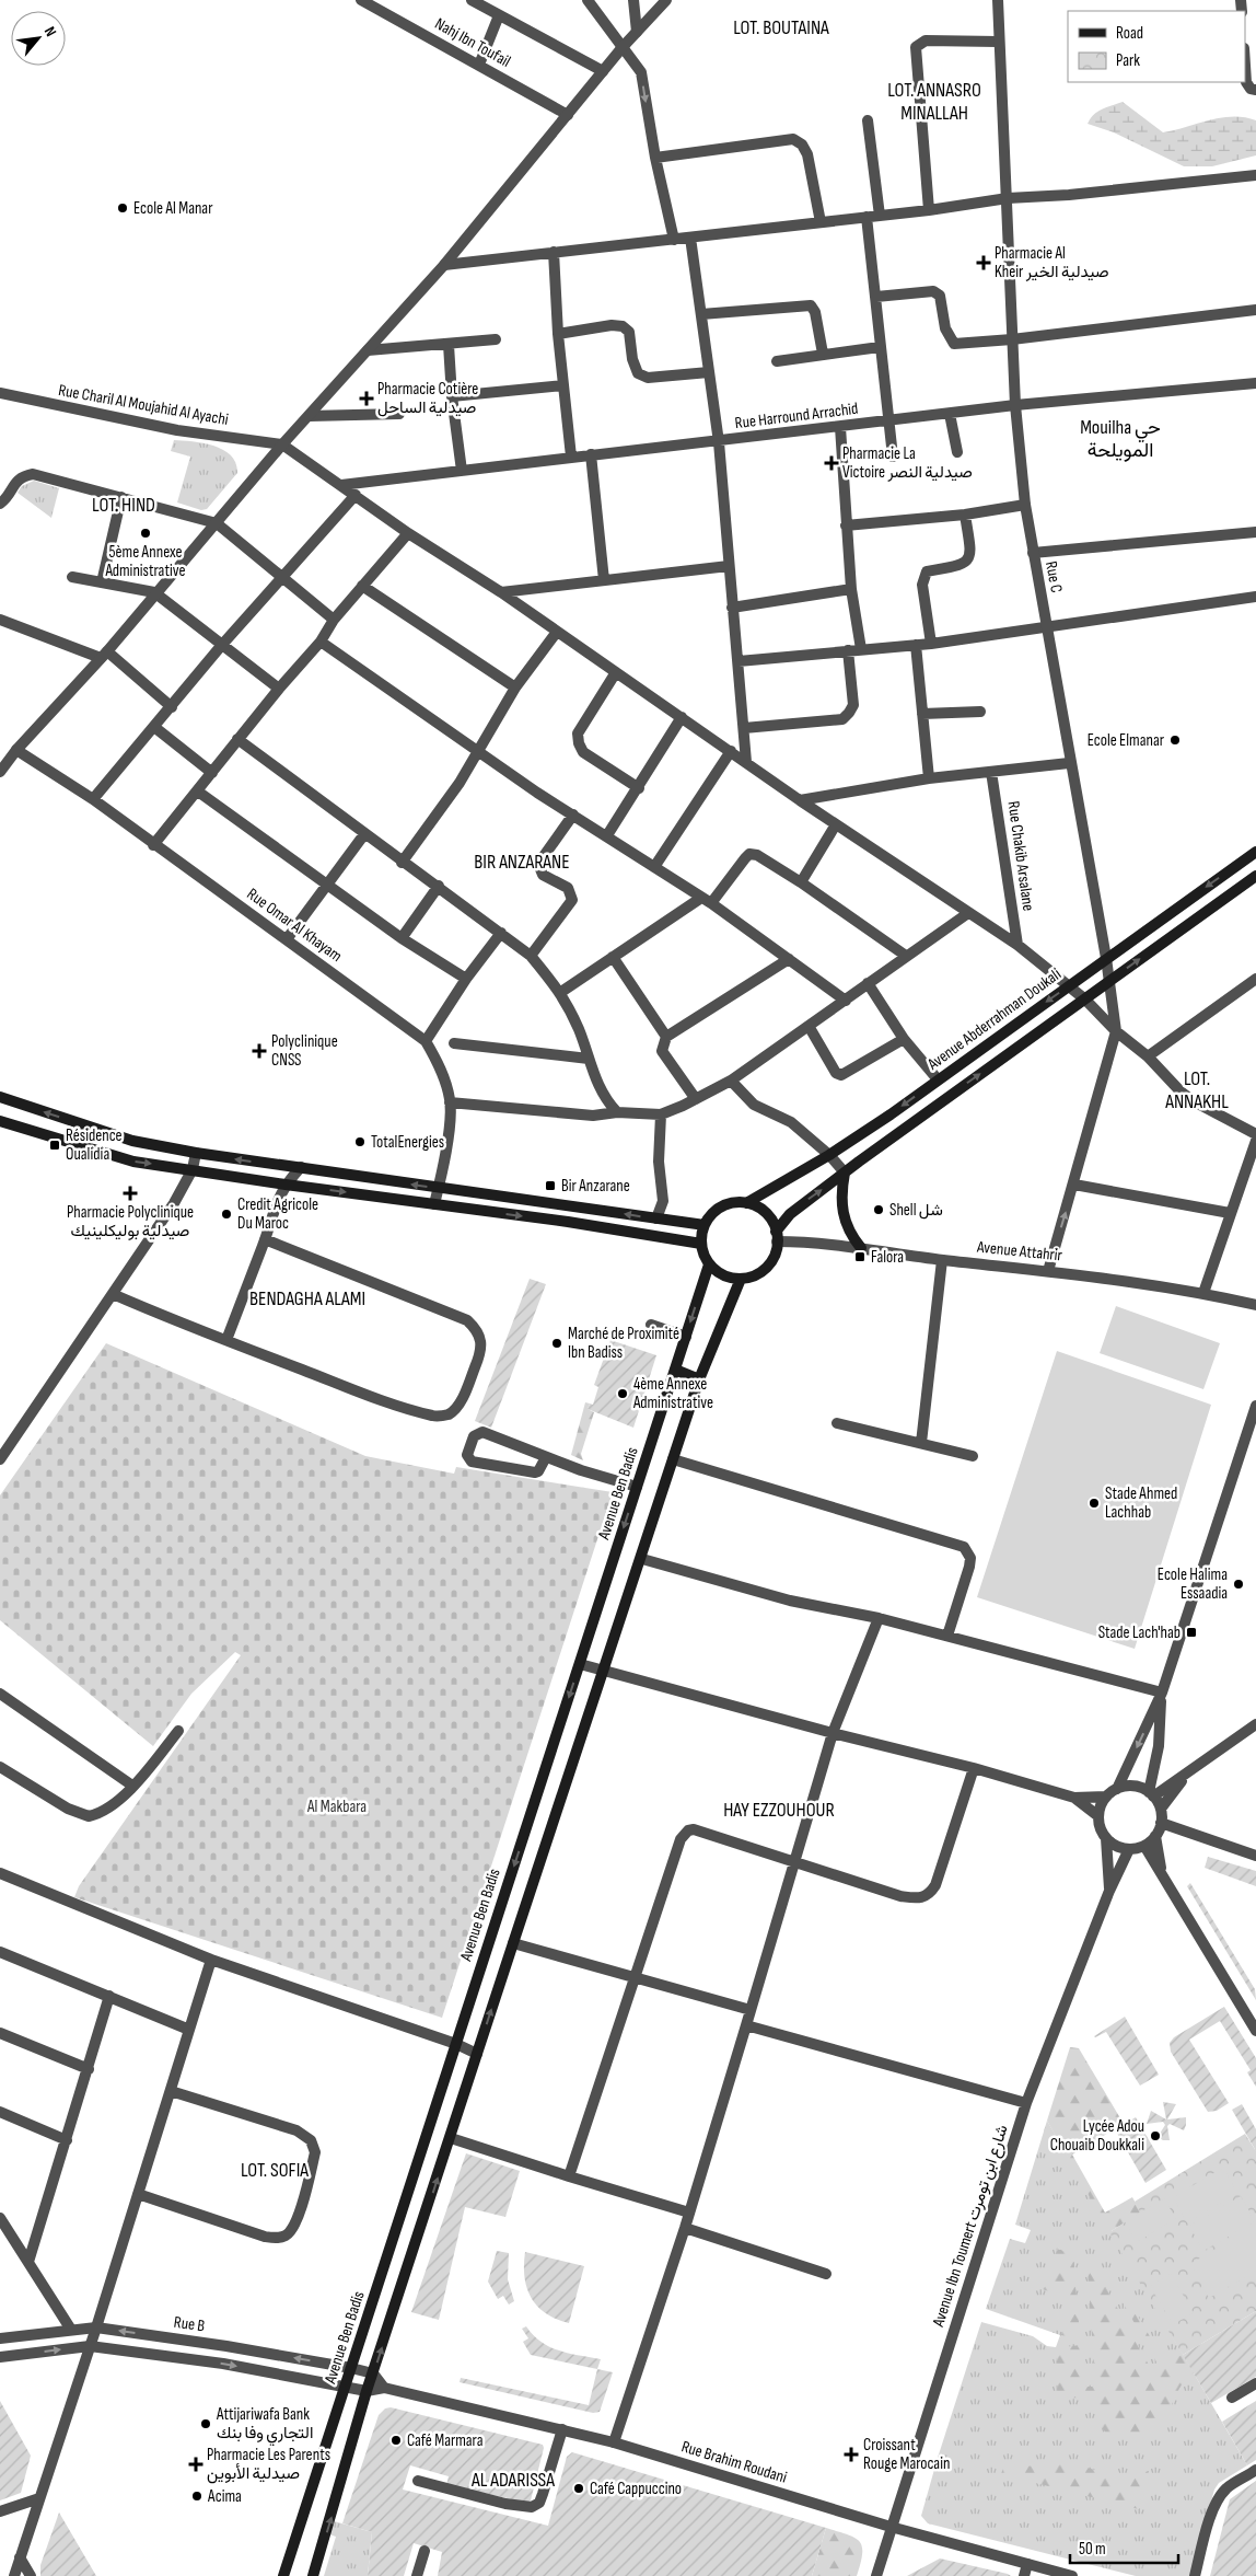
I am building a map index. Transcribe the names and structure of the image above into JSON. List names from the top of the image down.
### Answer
{
  "streets": {
    "main road": ["Avenue Abderrahman Doukali", "Avenue Ben Badis"],
    "street": [
      "Nahj Ibn Toufail",
      "Rue Charil Al Moujahid Al Ayachi",
      "Rue Harround Arrachid",
      "Rue C",
      "Rue Chakib Arsalane",
      "Rue Omar Al Khayam",
      "Avenue Attahrir",
      "Avenue Ibn Toumert شارع ابن تومرت",
      "Rue B",
      "Rue Brahim Roudani"
    ]
  },
  "crossings": [
    ["Rue Harround Arrachid", "Rue C"],
    ["Rue C", "Avenue Abderrahman Doukali"],
    ["Avenue Abderrahman Doukali", "Avenue Attahrir"],
    ["Avenue Abderrahman Doukali", "Avenue Ben Badis"],
    ["Avenue Attahrir", "Avenue Ben Badis"],
    ["Avenue Ben Badis", "Rue B"],
    ["Avenue Ibn Toumert شارع ابن تومرت", "Rue Brahim Roudani"]
  ],
  "districts": [
    "LOT. BOUTAINA",
    "LOT. ANNASRO MINALLAH",
    "Mouilha حي المويلحة",
    "LOT. HIND",
    "BIR ANZARANE",
    "LOT. ANNAKHL",
    "BENDAGHA ALAMI",
    "HAY EZZOUHOUR",
    "LOT. SOFIA",
    "AL ADARISSA"
  ],
  "parks": ["Al Makbara"],
  "places": {
    "other": [
      "Ecole Al Manar",
      "5ème Annexe Administrative",
      "Ecole Elmanar",
      "TotalEnergies",
      "Shell شل",
      "Credit Agricole Du Maroc",
      "Marché de Proximité Ibn Badiss",
      "4ème Annexe Administrative",
      "Stade Ahmed Lachhab",
      "Ecole Halima Essaadia",
      "Lycée Adou Chouaib Doukkali",
      "Attijariwafa Bank التجاري وفا بنك",
      "Café Marmara",
      "Café Cappuccino",
      "Acima"
    ],
    "health": [
      "Pharmacie Al Kheir صيدلية الخير",
      "Pharmacie Cotière صيدلية الساحل",
      "Pharmacie La Victoire صيدلية النصر",
      "Polyclinique CNSS",
      "Pharmacie Polyclinique صيدلية بوليكلينيك",
      "Croissant Rouge Marocain",
      "Pharmacie Les Parents صيدلية الأبوين"
    ],
    "transit": [
      "Résidence Oualidia",
      "Bir Anzarane",
      "Falora",
      "Stade Lach'hab"
    ]
  },
  "legend": ["Road", "Park"],
  "scale_bar": "50 m",
  "north": "top right"
}
